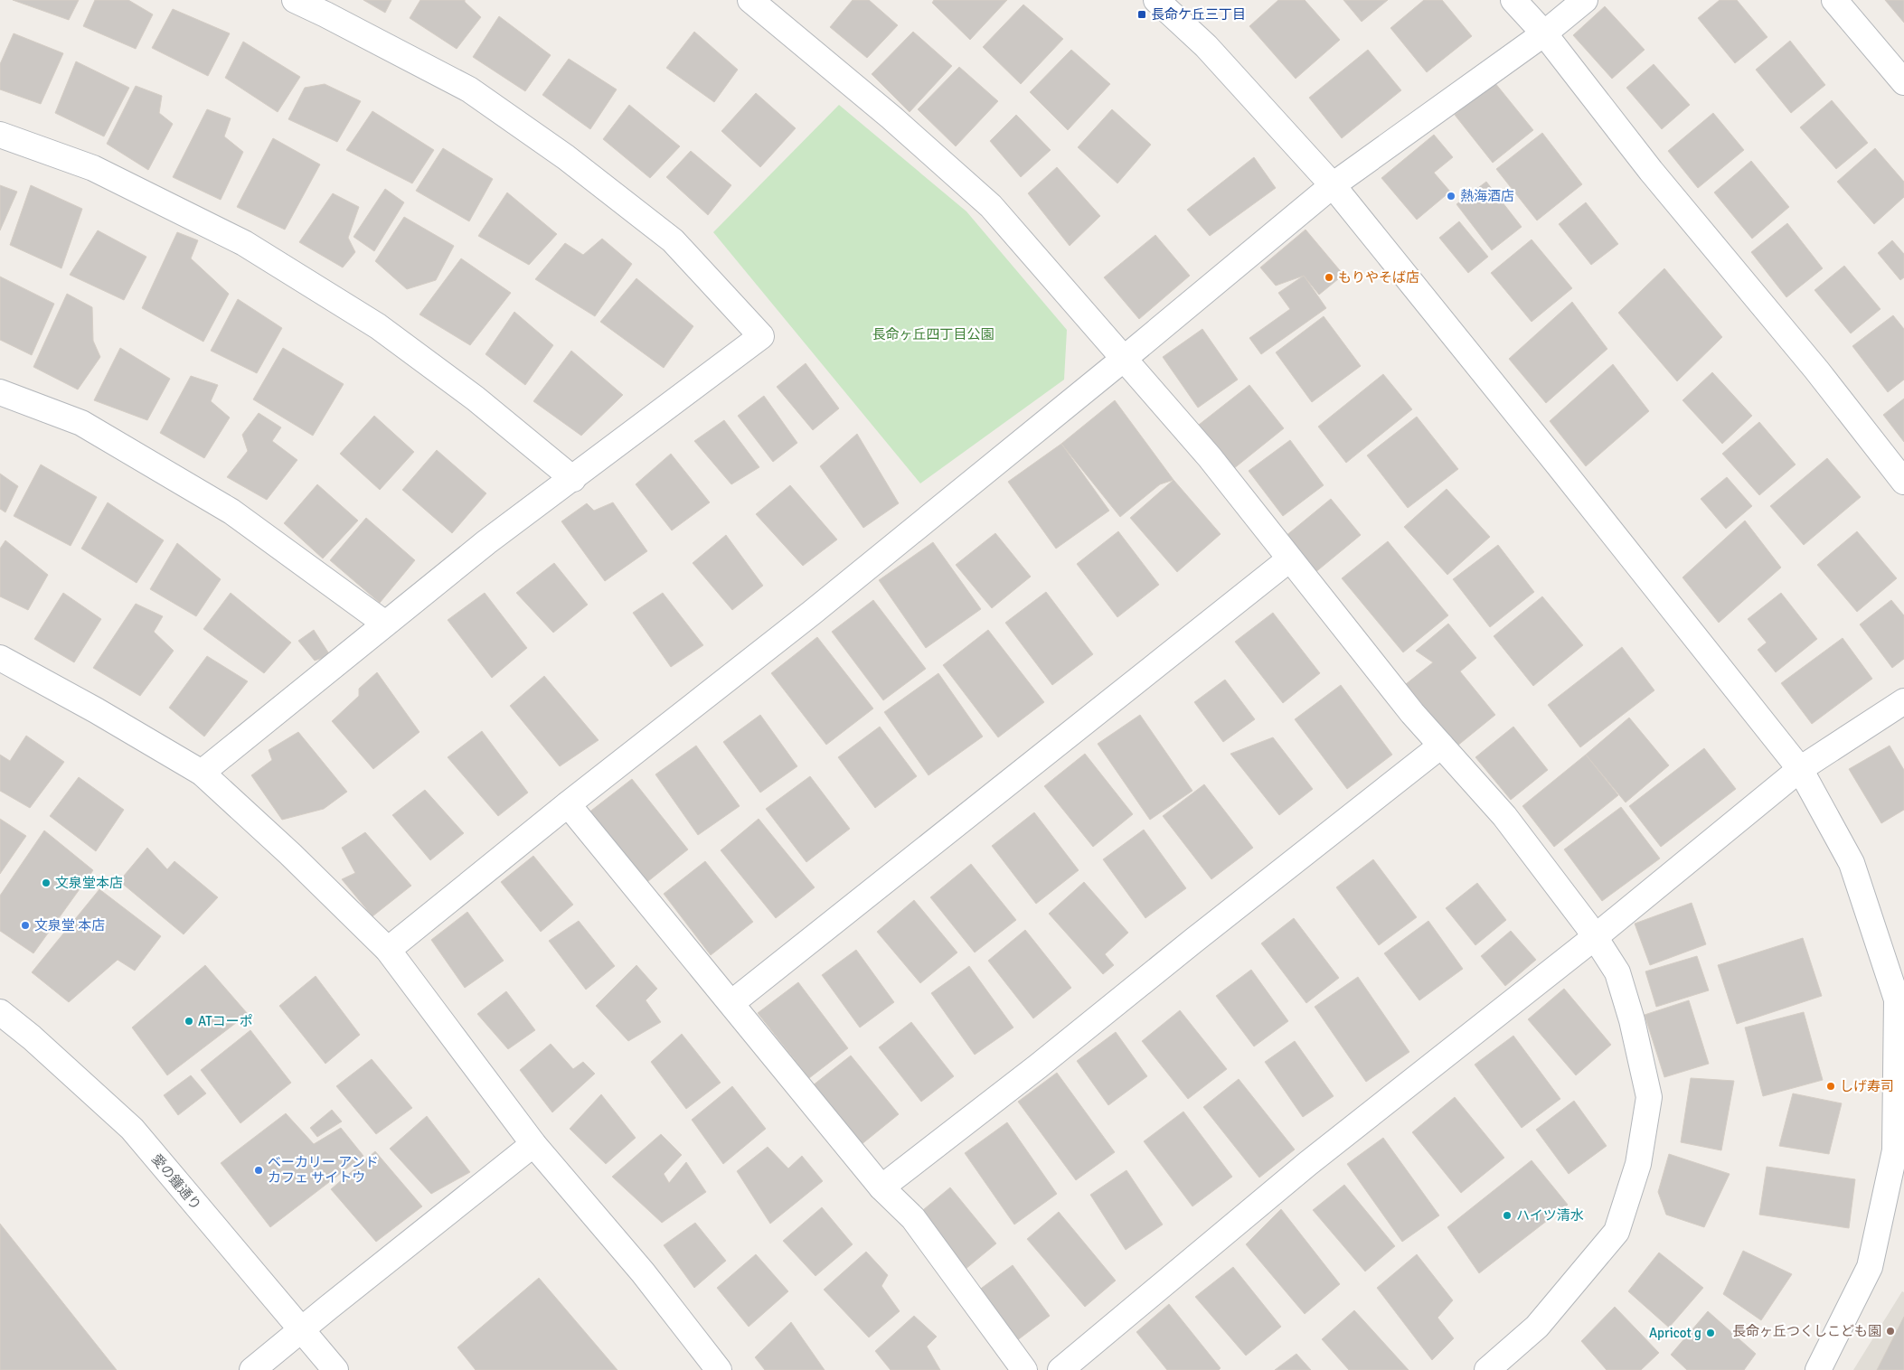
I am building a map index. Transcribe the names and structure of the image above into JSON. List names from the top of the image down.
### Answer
{
  "streets": {
    "street": ["愛の鐘通り"]
  },
  "parks": ["長命ヶ丘四丁目公園"],
  "places": {
    "transit": ["長命ケ丘三丁目"],
    "other": [
      "熱海酒店",
      "もりやそば店",
      "文泉堂本店",
      "文泉堂 本店",
      "ATコーポ",
      "しげ寿司",
      "ベーカリー アンド カフェ サイトウ",
      "ハイツ清水",
      "長命ヶ丘つくしこども園",
      "Apricot g"
    ]
  }
}
